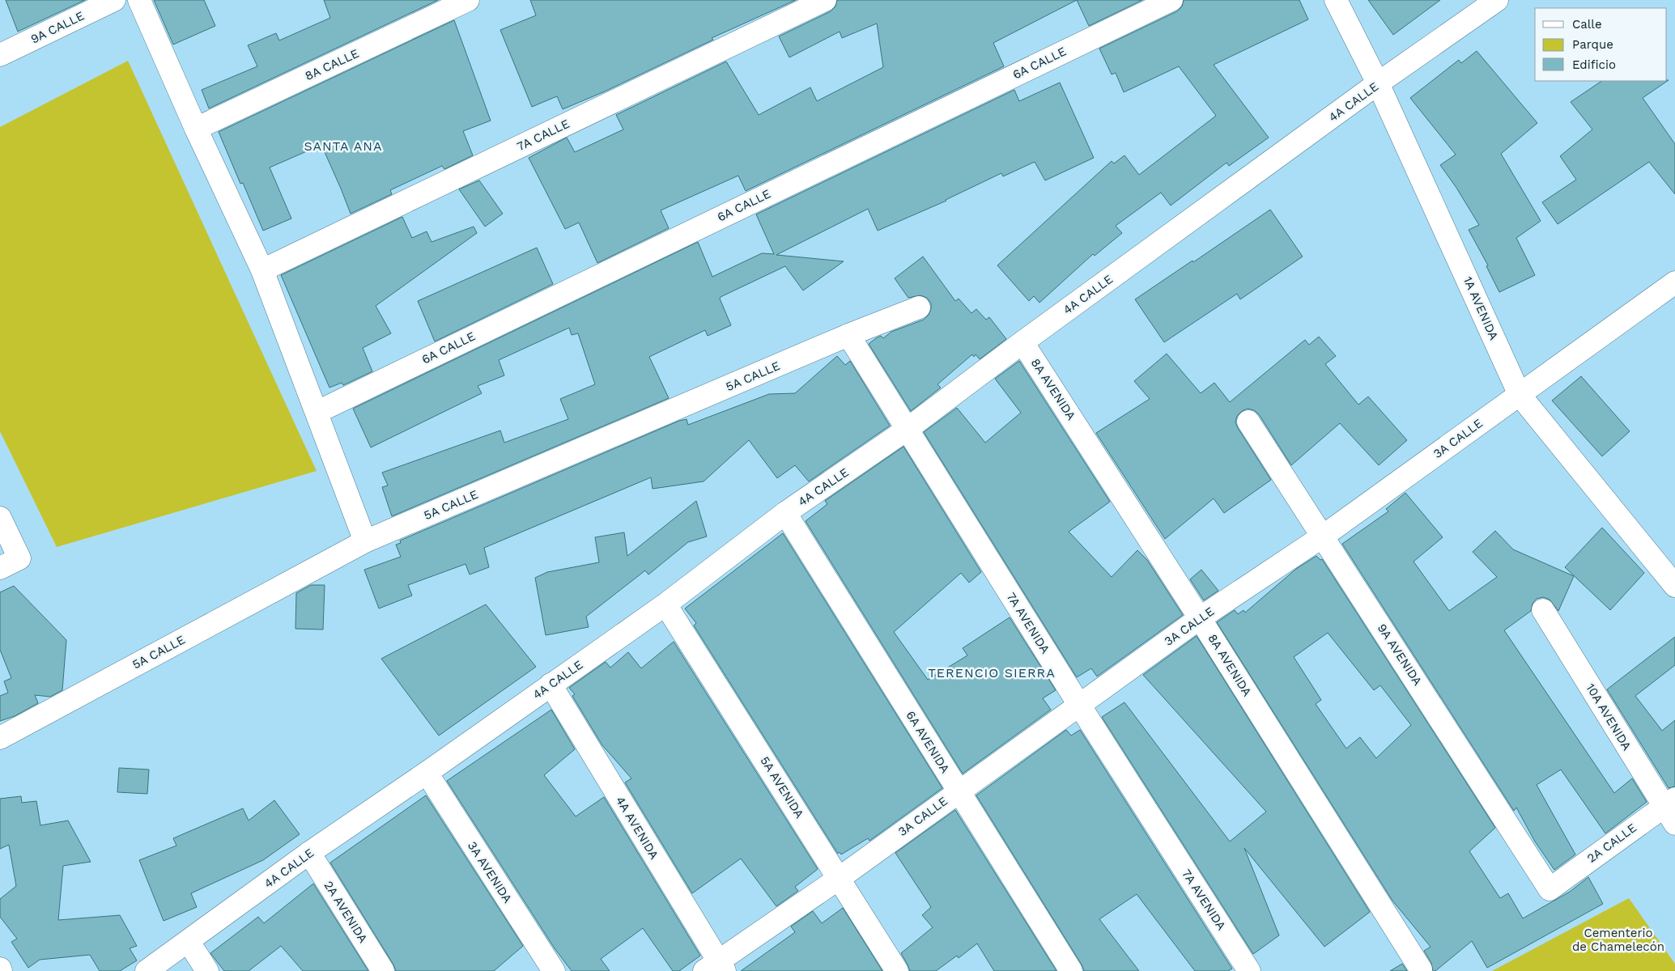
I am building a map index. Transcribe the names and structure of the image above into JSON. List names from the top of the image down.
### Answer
{
  "streets": {
    "street": [
      "9A CALLE",
      "6A CALLE",
      "8A CALLE",
      "4A CALLE",
      "7A CALLE",
      "1A AVENIDA",
      "5A CALLE",
      "8A AVENIDA",
      "3A CALLE",
      "7A AVENIDA",
      "9A AVENIDA",
      "10A AVENIDA",
      "6A AVENIDA",
      "5A AVENIDA",
      "4A AVENIDA",
      "2A CALLE",
      "3A AVENIDA",
      "2A AVENIDA"
    ]
  },
  "crossings": [
    ["4A CALLE", "1A AVENIDA"],
    ["4A CALLE", "8A AVENIDA"],
    ["4A CALLE", "7A AVENIDA"],
    ["4A CALLE", "6A AVENIDA"],
    ["4A CALLE", "5A AVENIDA"],
    ["4A CALLE", "4A AVENIDA"],
    ["4A CALLE", "3A AVENIDA"],
    ["4A CALLE", "2A AVENIDA"],
    ["1A AVENIDA", "3A CALLE"],
    ["5A CALLE", "7A AVENIDA"],
    ["8A AVENIDA", "3A CALLE"],
    ["3A CALLE", "7A AVENIDA"],
    ["3A CALLE", "9A AVENIDA"],
    ["3A CALLE", "6A AVENIDA"],
    ["3A CALLE", "5A AVENIDA"],
    ["3A CALLE", "4A AVENIDA"],
    ["9A AVENIDA", "2A CALLE"],
    ["10A AVENIDA", "2A CALLE"]
  ],
  "districts": ["SANTA ANA", "TERENCIO SIERRA"],
  "parks": ["Cementerio de Chamelecón"],
  "legend": ["Calle", "Parque", "Edificio"]
}
